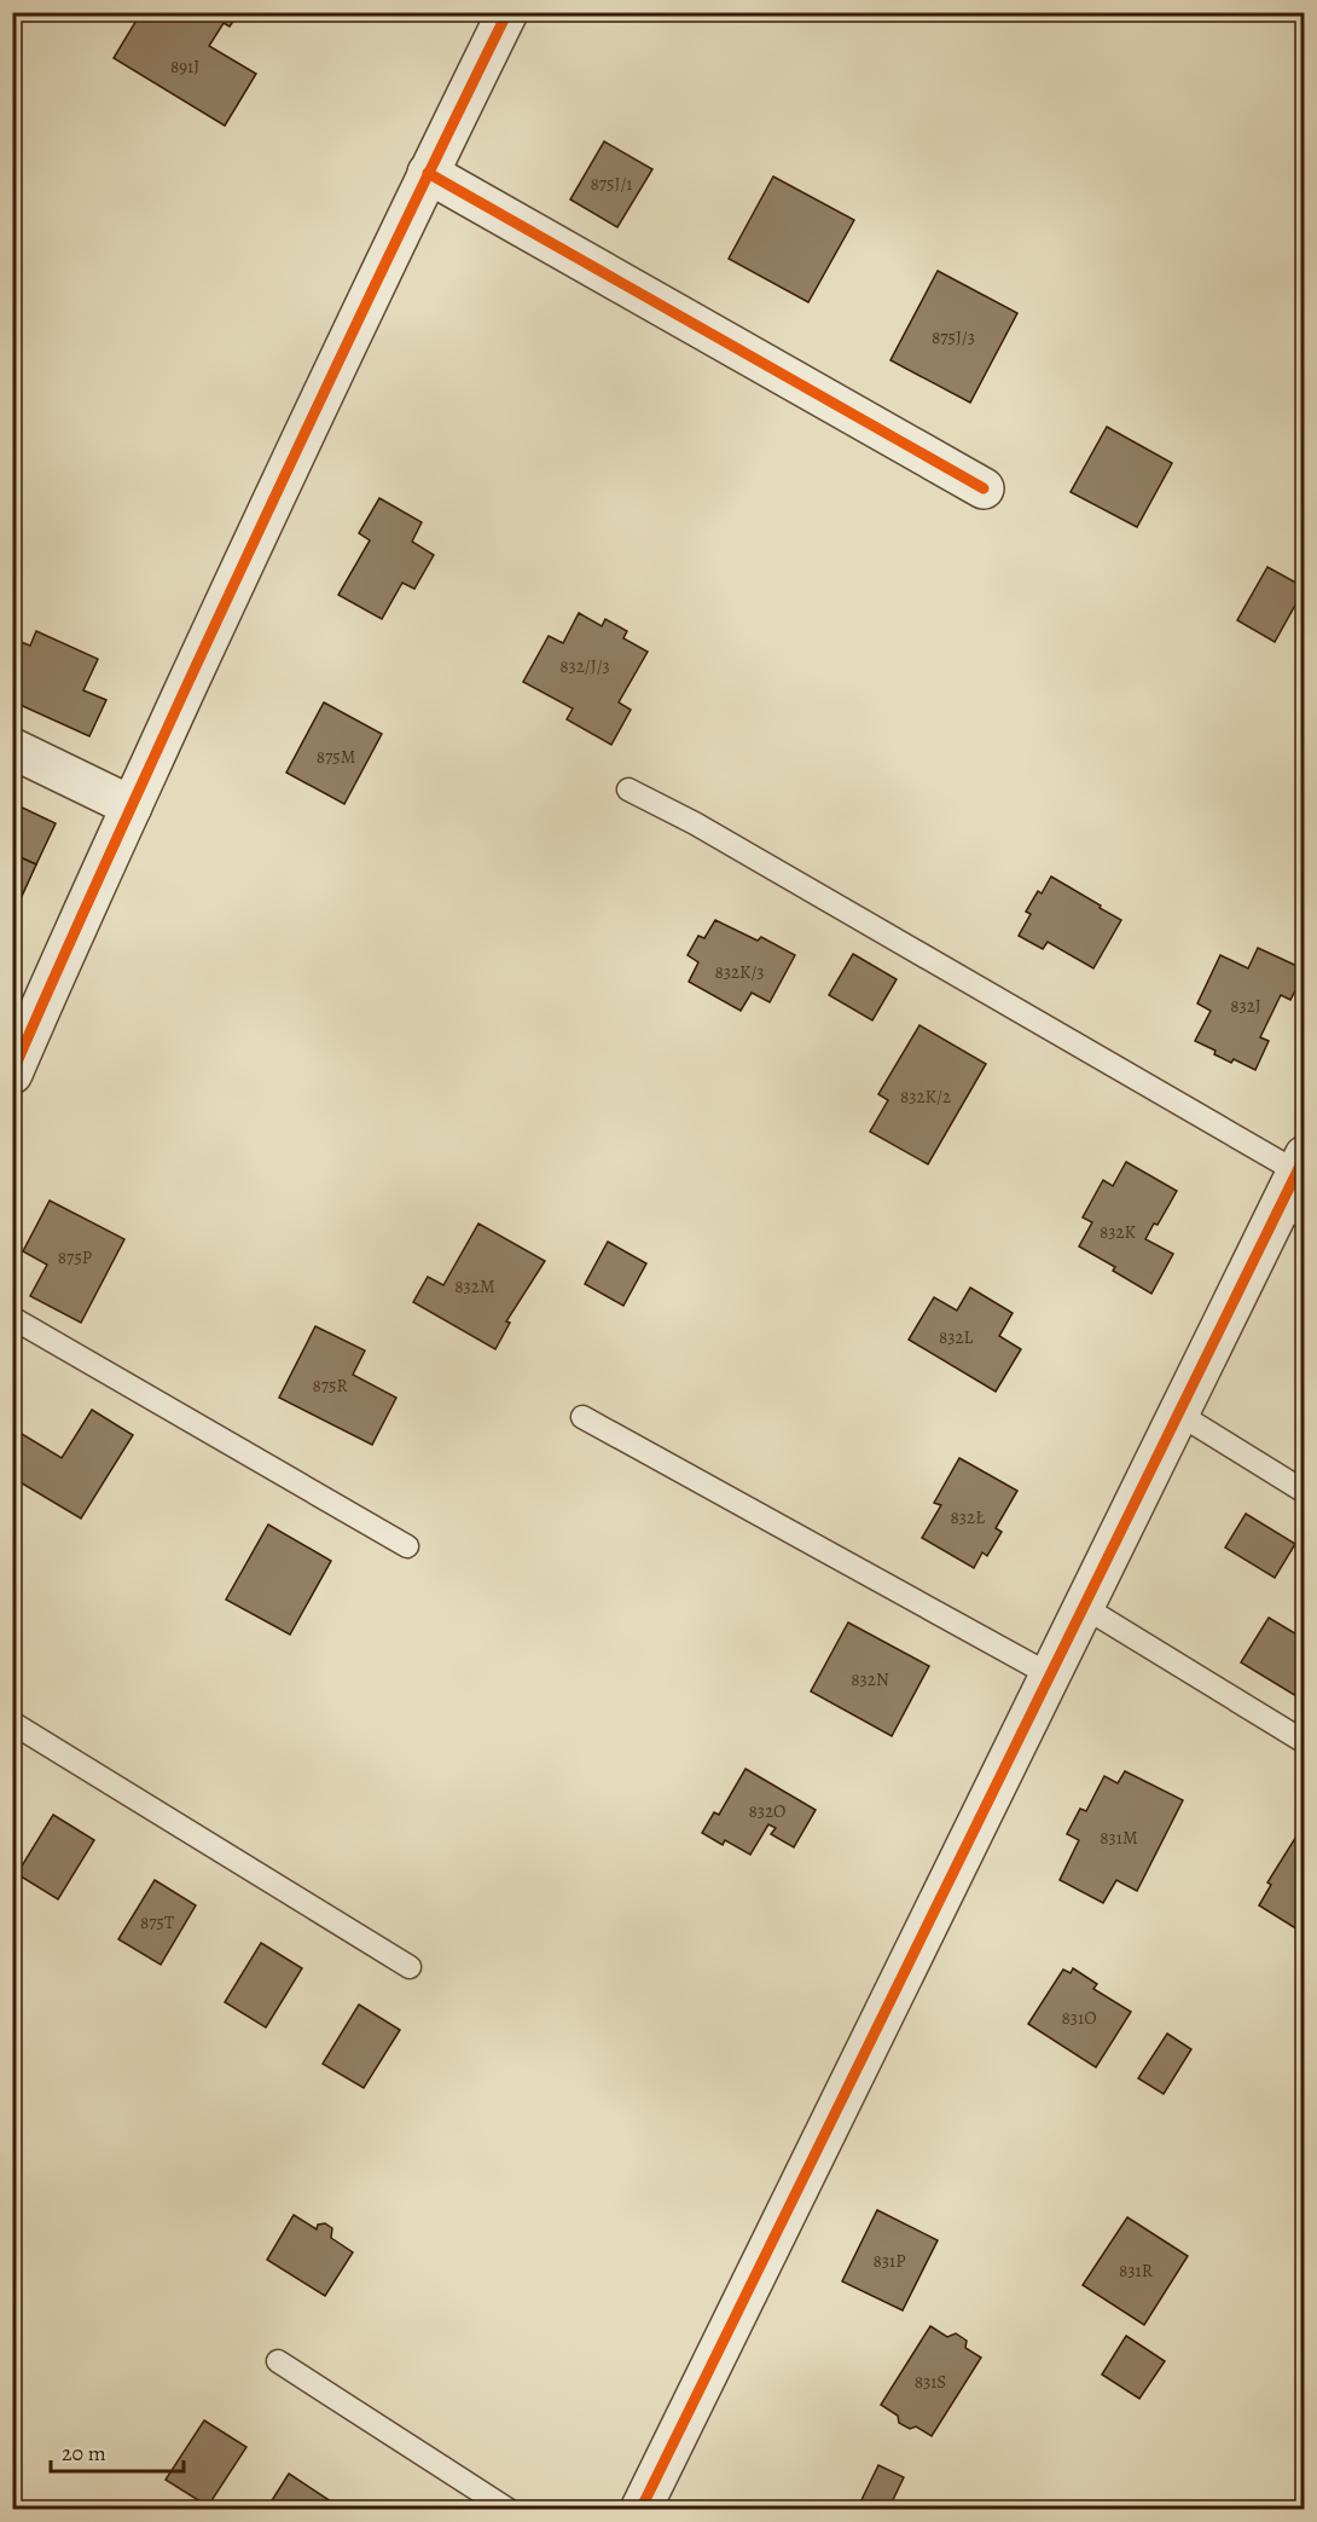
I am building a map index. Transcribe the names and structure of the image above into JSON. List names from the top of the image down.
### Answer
{
  "house_numbers": [
    "891J",
    "875J/1",
    "875J/3",
    "832/J/3",
    "875M",
    "832K/3",
    "832J",
    "832K/2",
    "832K",
    "875P",
    "832M",
    "832L",
    "875R",
    "832Ł",
    "832N",
    "832O",
    "831M",
    "875T",
    "831O",
    "831P",
    "831R",
    "831S"
  ],
  "scale_bar": "20 m"
}
